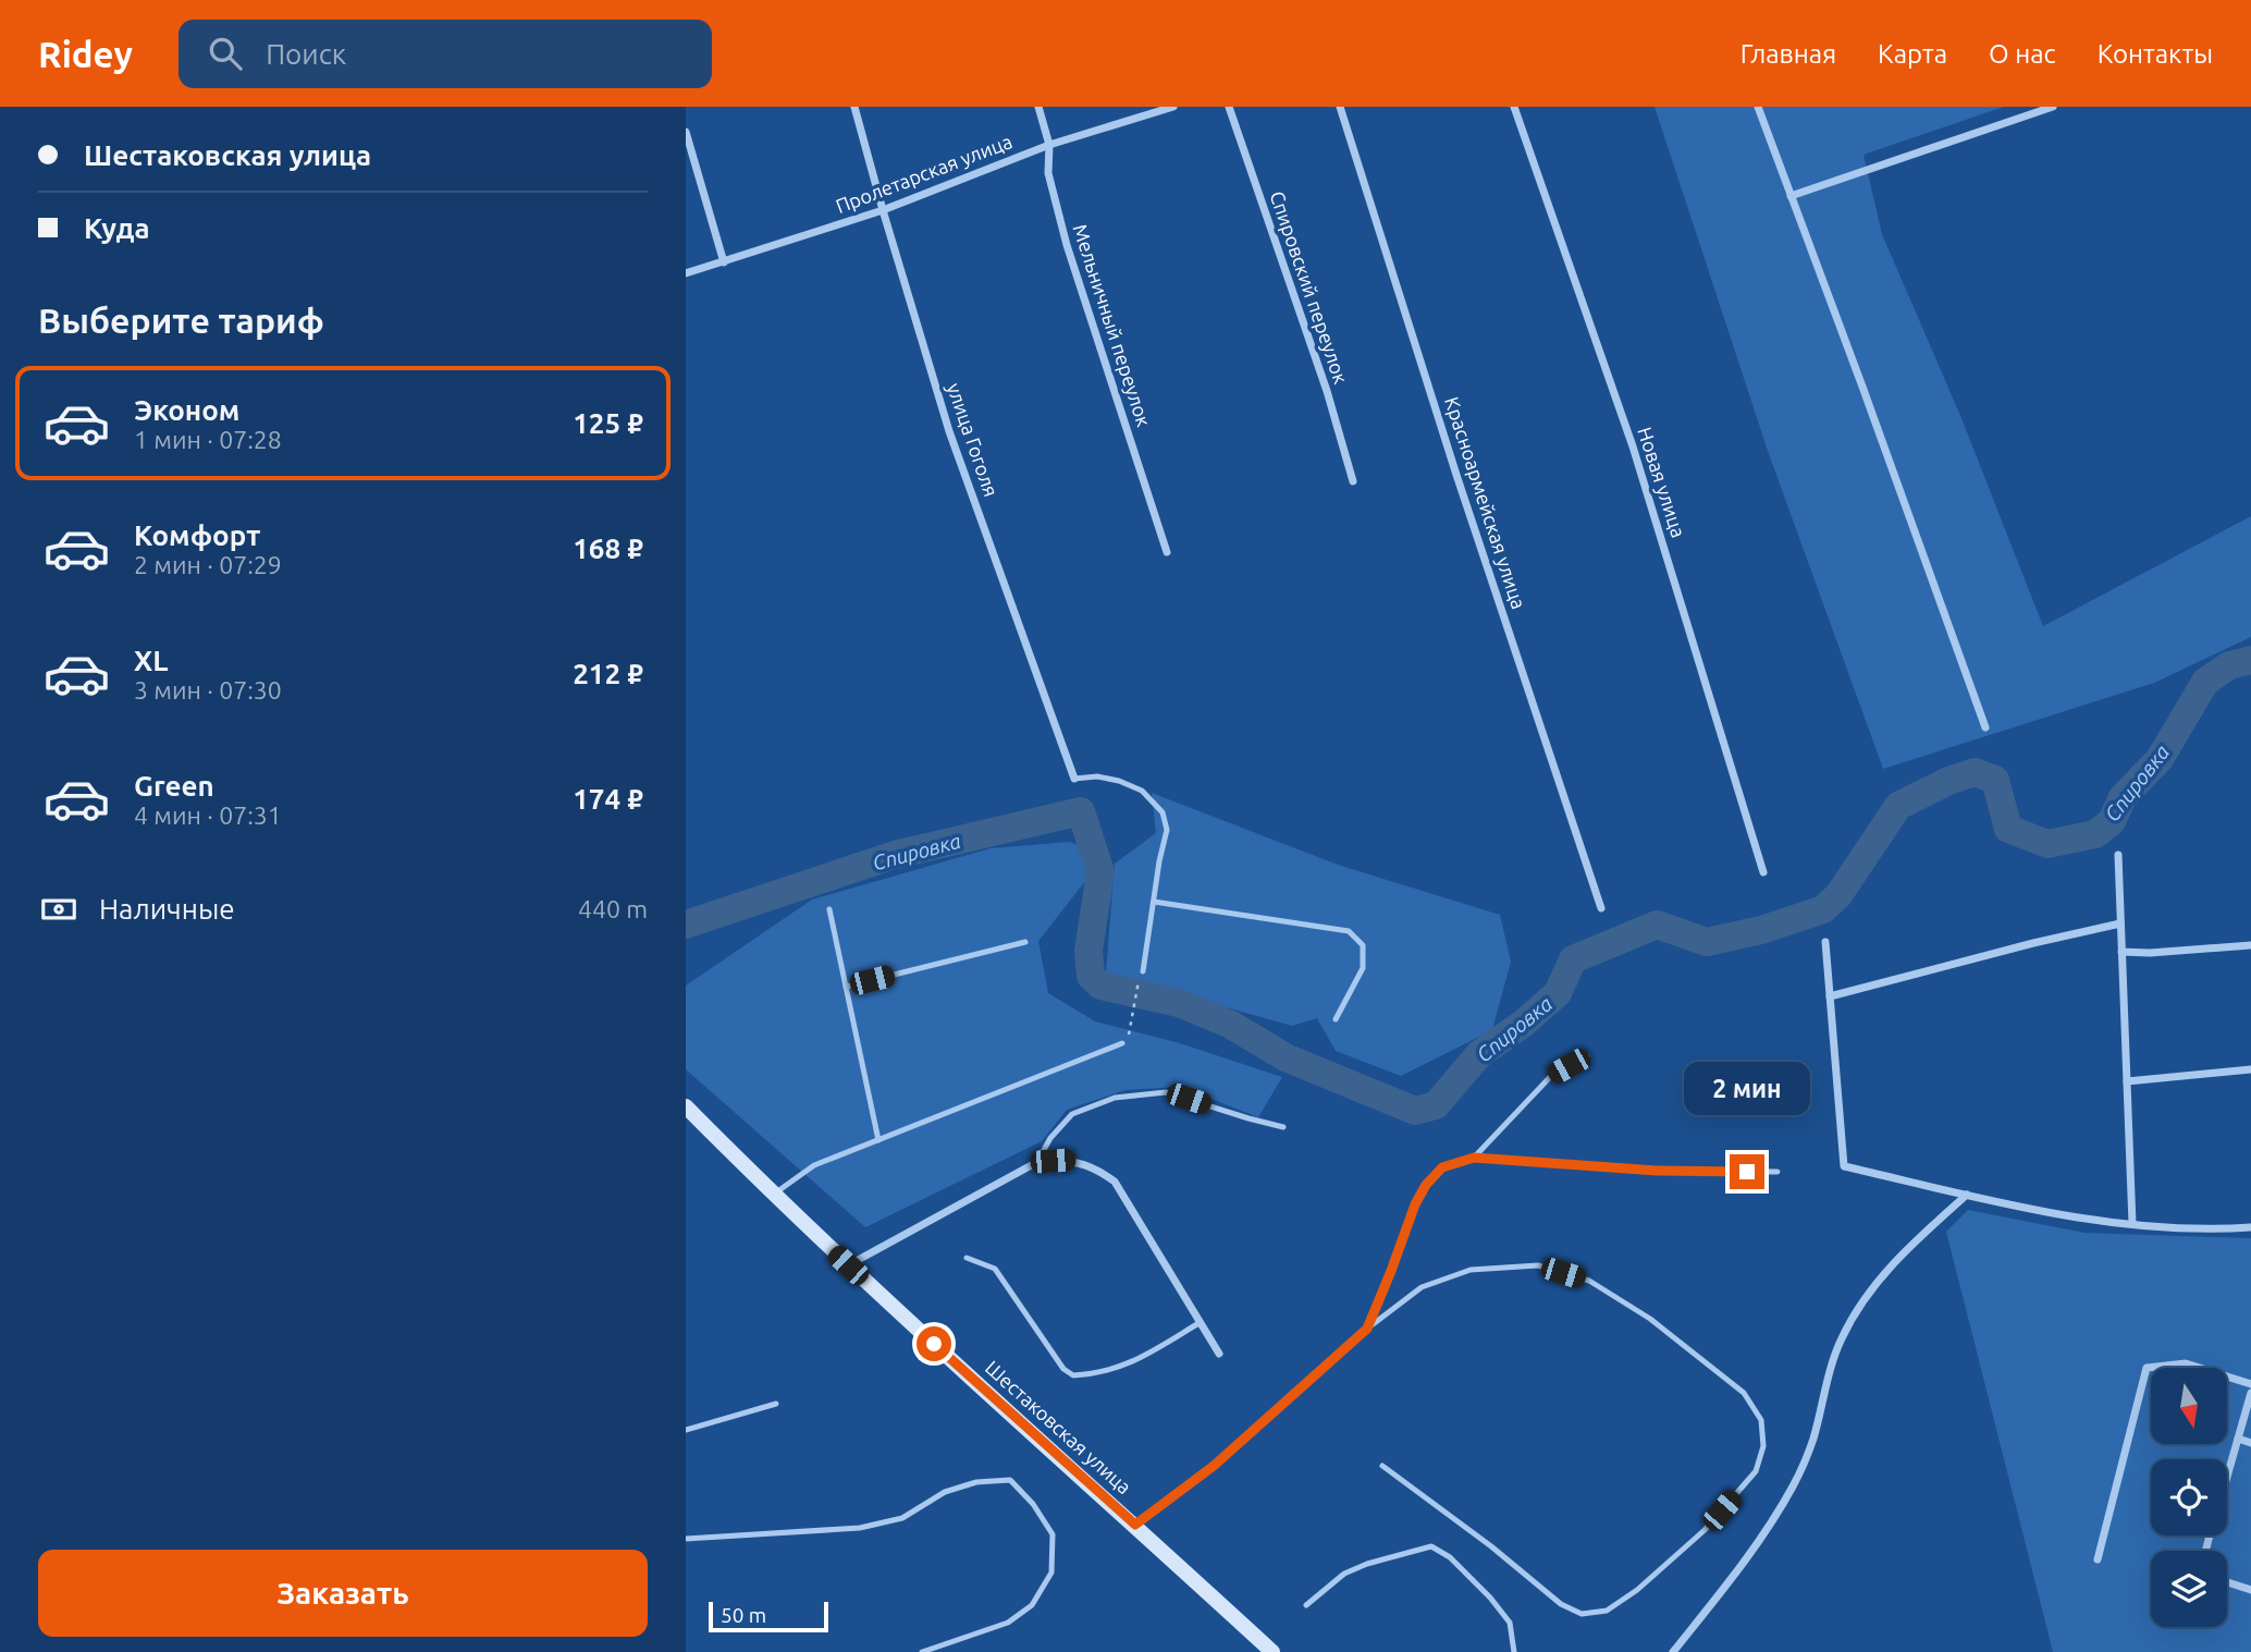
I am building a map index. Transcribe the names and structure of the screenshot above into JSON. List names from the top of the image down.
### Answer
{
  "streets": {
    "main road": ["Шестаковская улица"],
    "street": [
      "Пролетарская улица",
      "Спировский переулок",
      "Мельничный переулок",
      "улица Гоголя",
      "Новая улица",
      "Красноармейская улица"
    ]
  },
  "crossings": [
    ["Пролетарская улица", "Мельничный переулок"],
    ["Пролетарская улица", "улица Гоголя"]
  ],
  "water": ["Спировка"],
  "scale_bar": "50 m",
  "north": "bottom",
  "page": {
    "header": "Ridey",
    "search": "Поиск",
    "nav": [
      "Главная",
      "Карта",
      "О нас",
      "Контакты"
    ],
    "banner": ["Шестаковская улица", "Куда"],
    "heading": "Выберите тариф",
    "list": [
      {
        "name": "Эконом",
        "note": "1 мин · 07:28",
        "value": "125 ₽"
      },
      {
        "name": "Комфорт",
        "note": "2 мин · 07:29",
        "value": "168 ₽"
      },
      {
        "name": "XL",
        "note": "3 мин · 07:30",
        "value": "212 ₽"
      },
      {
        "name": "Green",
        "note": "4 мин · 07:31",
        "value": "174 ₽"
      }
    ],
    "pay": ["Наличные", "440 m"],
    "bubble": "2 мин",
    "buttons": "Заказать",
    "scale": "50 m"
  }
}
